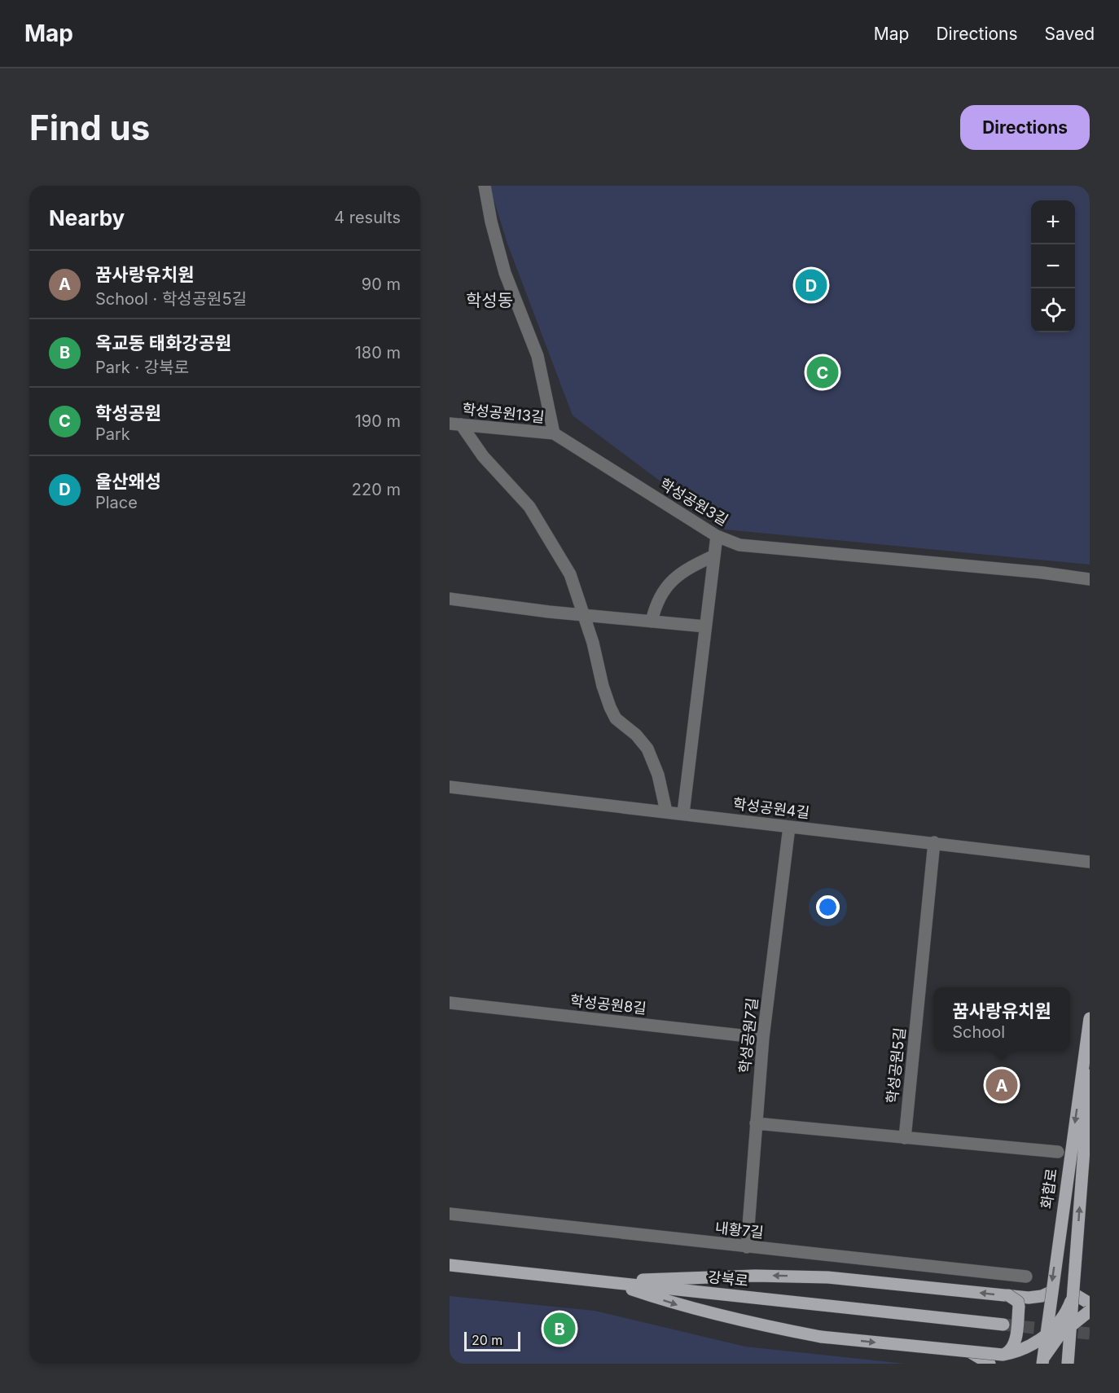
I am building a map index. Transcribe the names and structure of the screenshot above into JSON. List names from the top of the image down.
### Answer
{
  "streets": {
    "main road": ["화합로", "강북로"],
    "street": [
      "학성공원13길",
      "학성공원3길",
      "학성공원4길",
      "학성공원8길",
      "학성공원7길",
      "학성공원5길",
      "내황7길"
    ]
  },
  "crossings": [
    ["학성공원13길", "학성공원3길"],
    ["학성공원4길", "학성공원7길"],
    ["학성공원4길", "학성공원5길"],
    ["학성공원8길", "학성공원7길"],
    ["학성공원7길", "내황7길"]
  ],
  "districts": ["학성동"],
  "scale_bar": "20 m",
  "page": {
    "header": "Map",
    "nav": ["Map", "Directions", "Saved"],
    "buttons": "Directions",
    "title": "Find us",
    "heading": ["Nearby", "4 results"],
    "map_buttons": ["+", "−"],
    "list": [
      {
        "mark": "A",
        "name": "꿈사랑유치원",
        "note": "School · 학성공원5길",
        "value": "90 m"
      },
      {
        "mark": "B",
        "name": "옥교동 태화강공원",
        "note": "Park · 강북로",
        "value": "180 m"
      },
      {
        "mark": "C",
        "name": "학성공원",
        "note": "Park",
        "value": "190 m"
      },
      {
        "mark": "D",
        "name": "울산왜성",
        "note": "Place",
        "value": "220 m"
      }
    ],
    "pins": [
      "D",
      "C",
      "A",
      "B"
    ],
    "popup": ["꿈사랑유치원", "School"],
    "scale": "20 m"
  }
}
